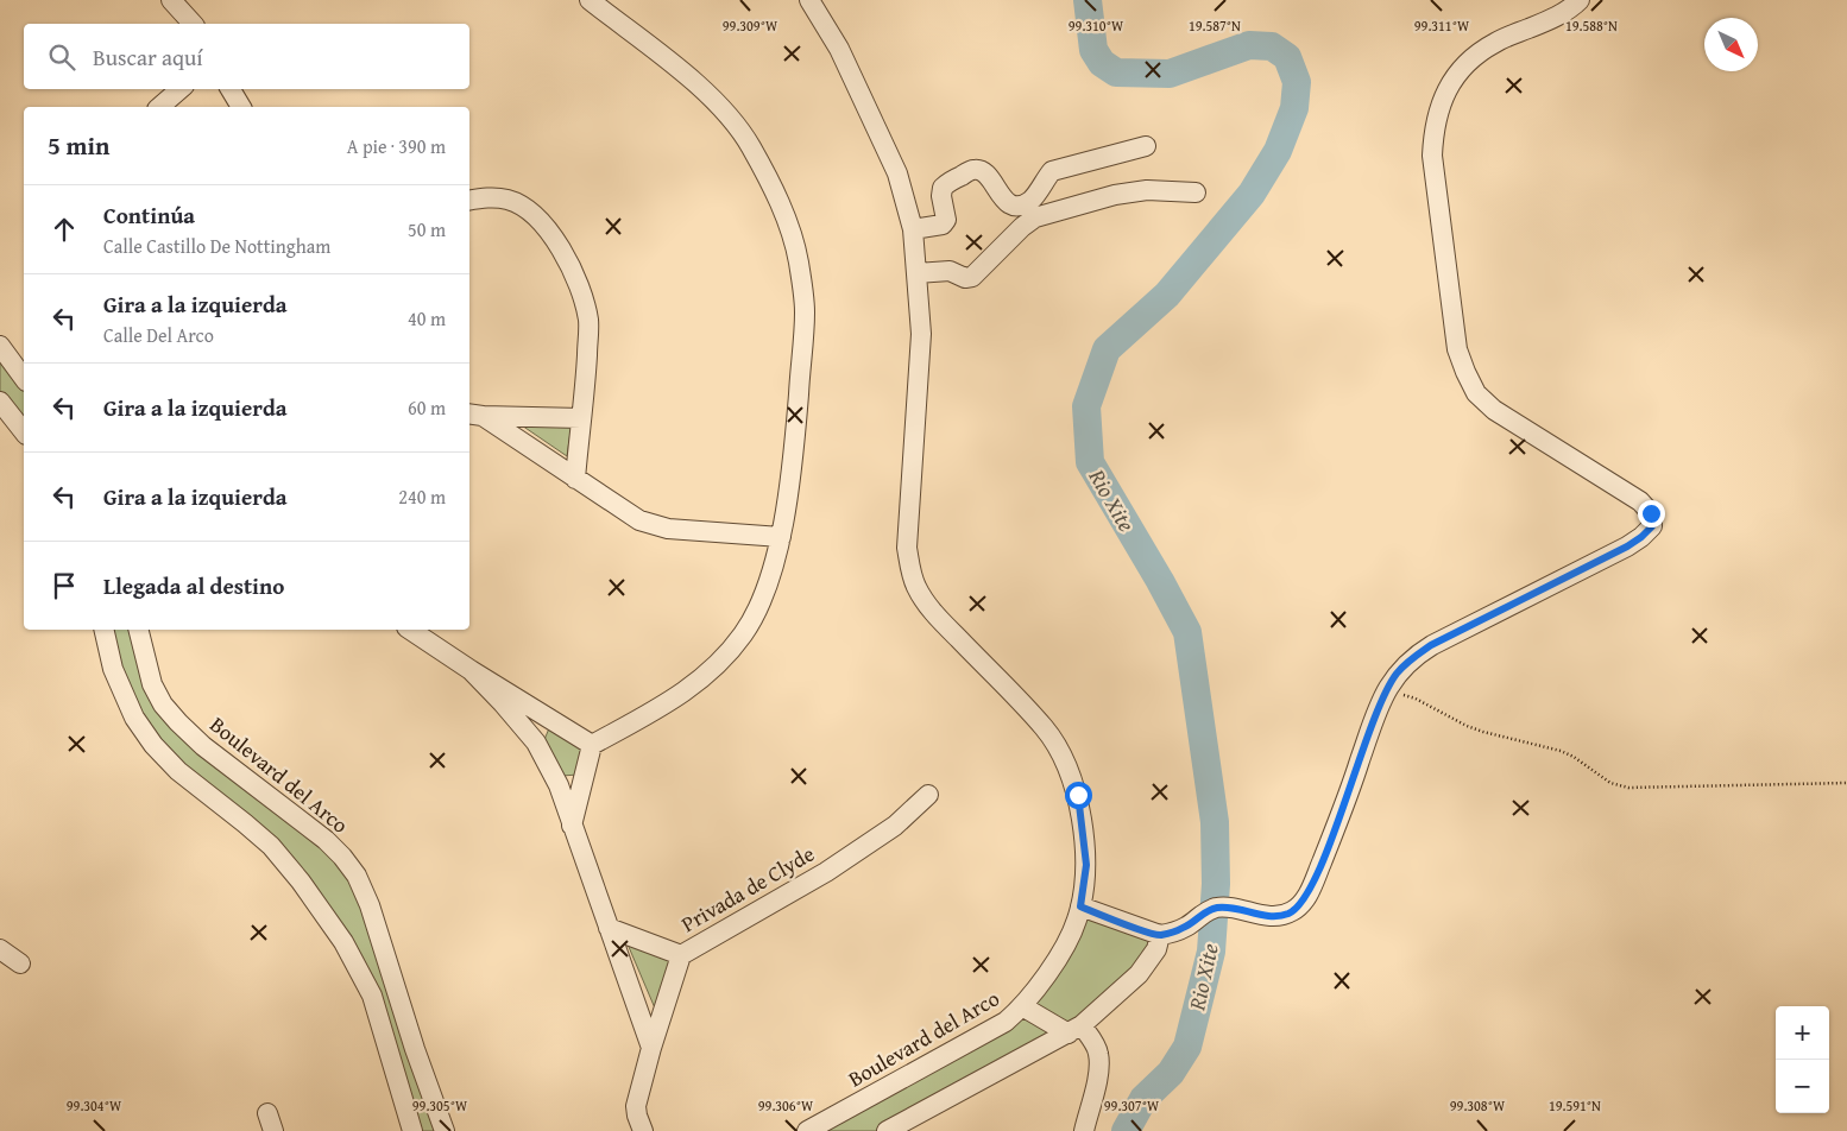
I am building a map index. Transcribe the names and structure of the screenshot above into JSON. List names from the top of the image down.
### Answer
{
  "streets": {
    "street": ["Boulevard del Arco", "Privada de Clyde"]
  },
  "water": ["Rio Xite"],
  "north": "bottom right",
  "page": {
    "search": "Buscar aquí",
    "heading": ["5 min", "A pie · 390 m"],
    "list": [
      ["Continúa", "Calle Castillo De Nottingham", "50 m"],
      ["Gira a la izquierda", "Calle Del Arco", "40 m"],
      ["Gira a la izquierda", "60 m"],
      ["Gira a la izquierda", "240 m"],
      "Llegada al destino"
    ],
    "map_buttons": ["+", "−"]
  },
  "coordinates": [
    "19.587°N",
    "19.588°N",
    "99.309°W",
    "99.310°W",
    "99.311°W",
    "99.304°W",
    "99.305°W",
    "99.306°W",
    "99.307°W",
    "99.308°W",
    "19.591°N"
  ]
}
